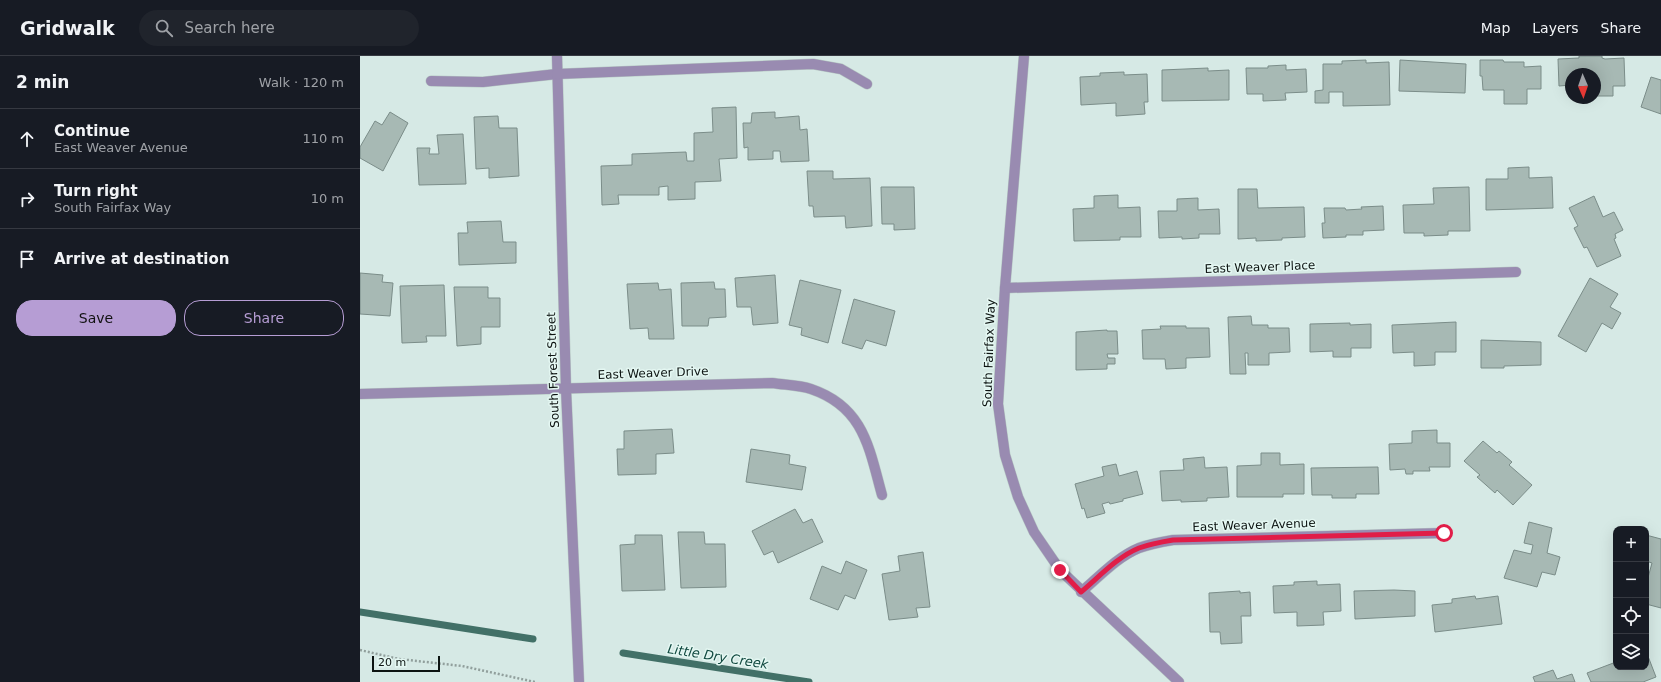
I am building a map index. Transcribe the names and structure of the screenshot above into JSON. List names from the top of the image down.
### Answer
{
  "streets": {
    "street": [
      "East Weaver Place",
      "South Fairfax Way",
      "South Forest Street",
      "East Weaver Drive",
      "East Weaver Avenue"
    ]
  },
  "crossings": [
    ["East Weaver Place", "South Fairfax Way"],
    ["South Fairfax Way", "East Weaver Avenue"],
    ["South Forest Street", "East Weaver Drive"]
  ],
  "water": ["Little Dry Creek"],
  "scale_bar": "20 m",
  "north": "bottom",
  "page": {
    "header": "Gridwalk",
    "search": "Search here",
    "nav": ["Map", "Layers", "Share"],
    "heading": ["2 min", "Walk · 120 m"],
    "list": [
      ["Continue", "East Weaver Avenue", "110 m"],
      ["Turn right", "South Fairfax Way", "10 m"],
      "Arrive at destination"
    ],
    "buttons": ["Save", "Share"],
    "map_buttons": ["+", "−"],
    "scale": "20 m"
  }
}
